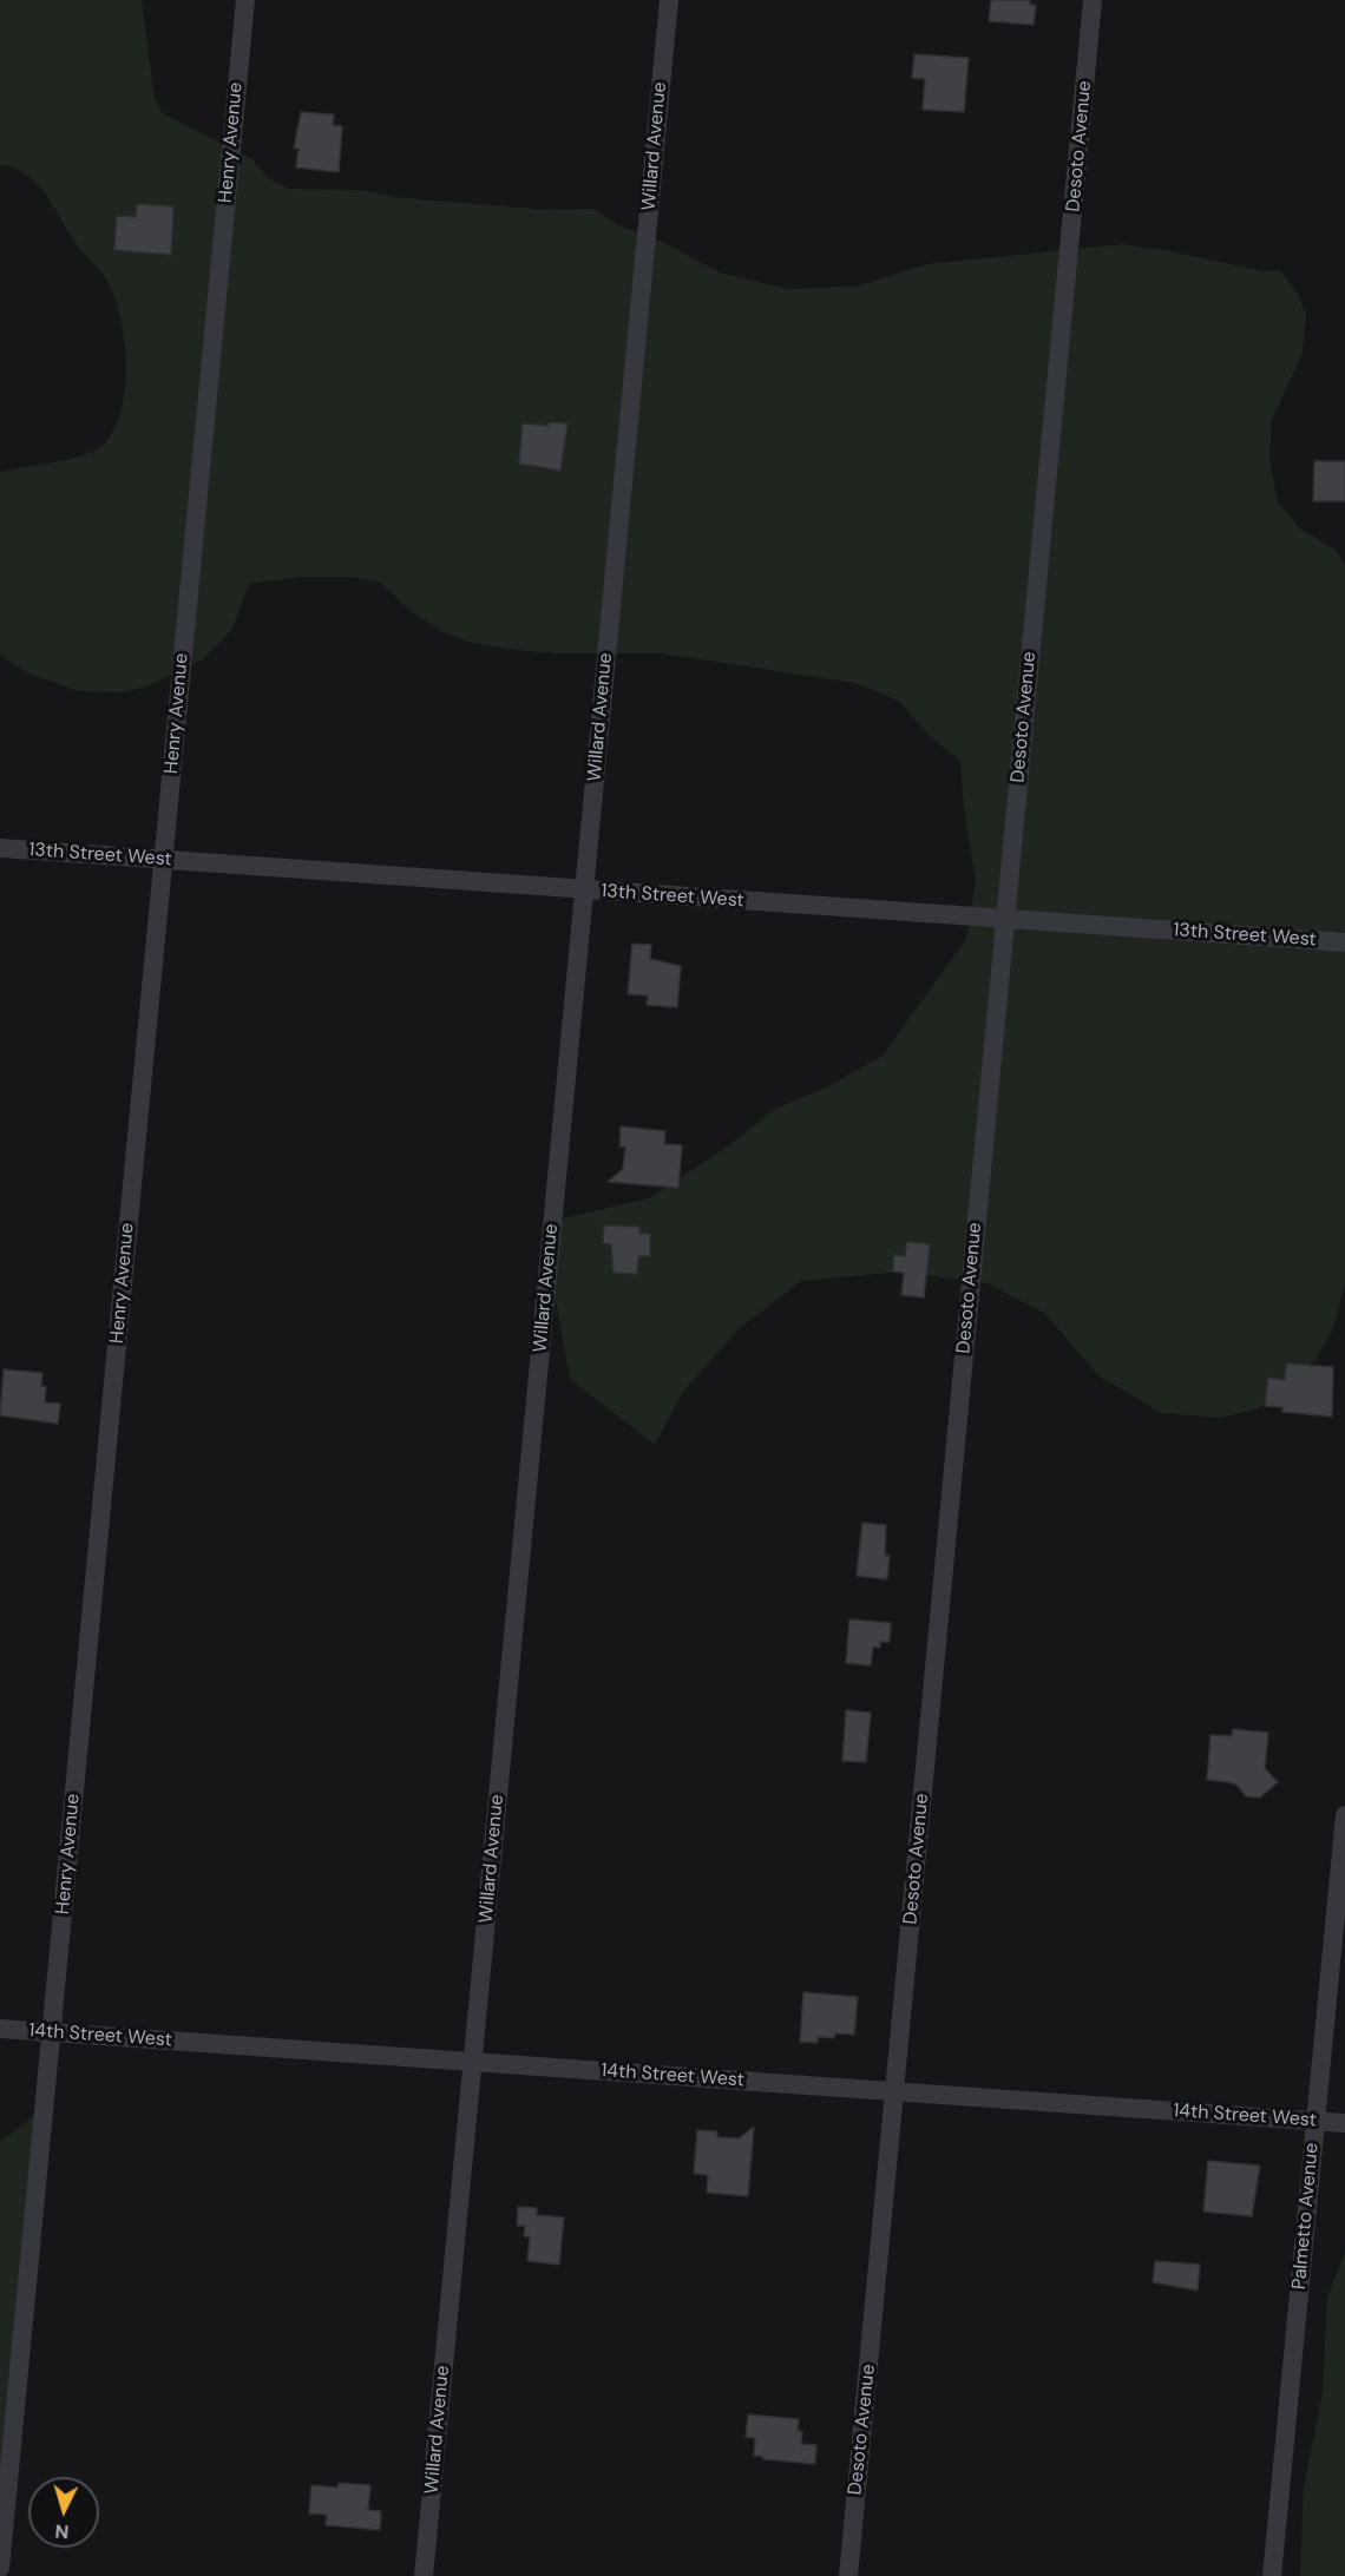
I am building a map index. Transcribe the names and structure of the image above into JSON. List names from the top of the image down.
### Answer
{
  "streets": {
    "street": [
      "Henry Avenue",
      "Willard Avenue",
      "Desoto Avenue",
      "13th Street West",
      "14th Street West",
      "Palmetto Avenue"
    ]
  },
  "crossings": [
    ["Henry Avenue", "13th Street West"],
    ["Henry Avenue", "14th Street West"],
    ["Willard Avenue", "13th Street West"],
    ["Willard Avenue", "14th Street West"],
    ["Desoto Avenue", "13th Street West"],
    ["Desoto Avenue", "14th Street West"],
    ["14th Street West", "Palmetto Avenue"]
  ],
  "north": "bottom"
}
